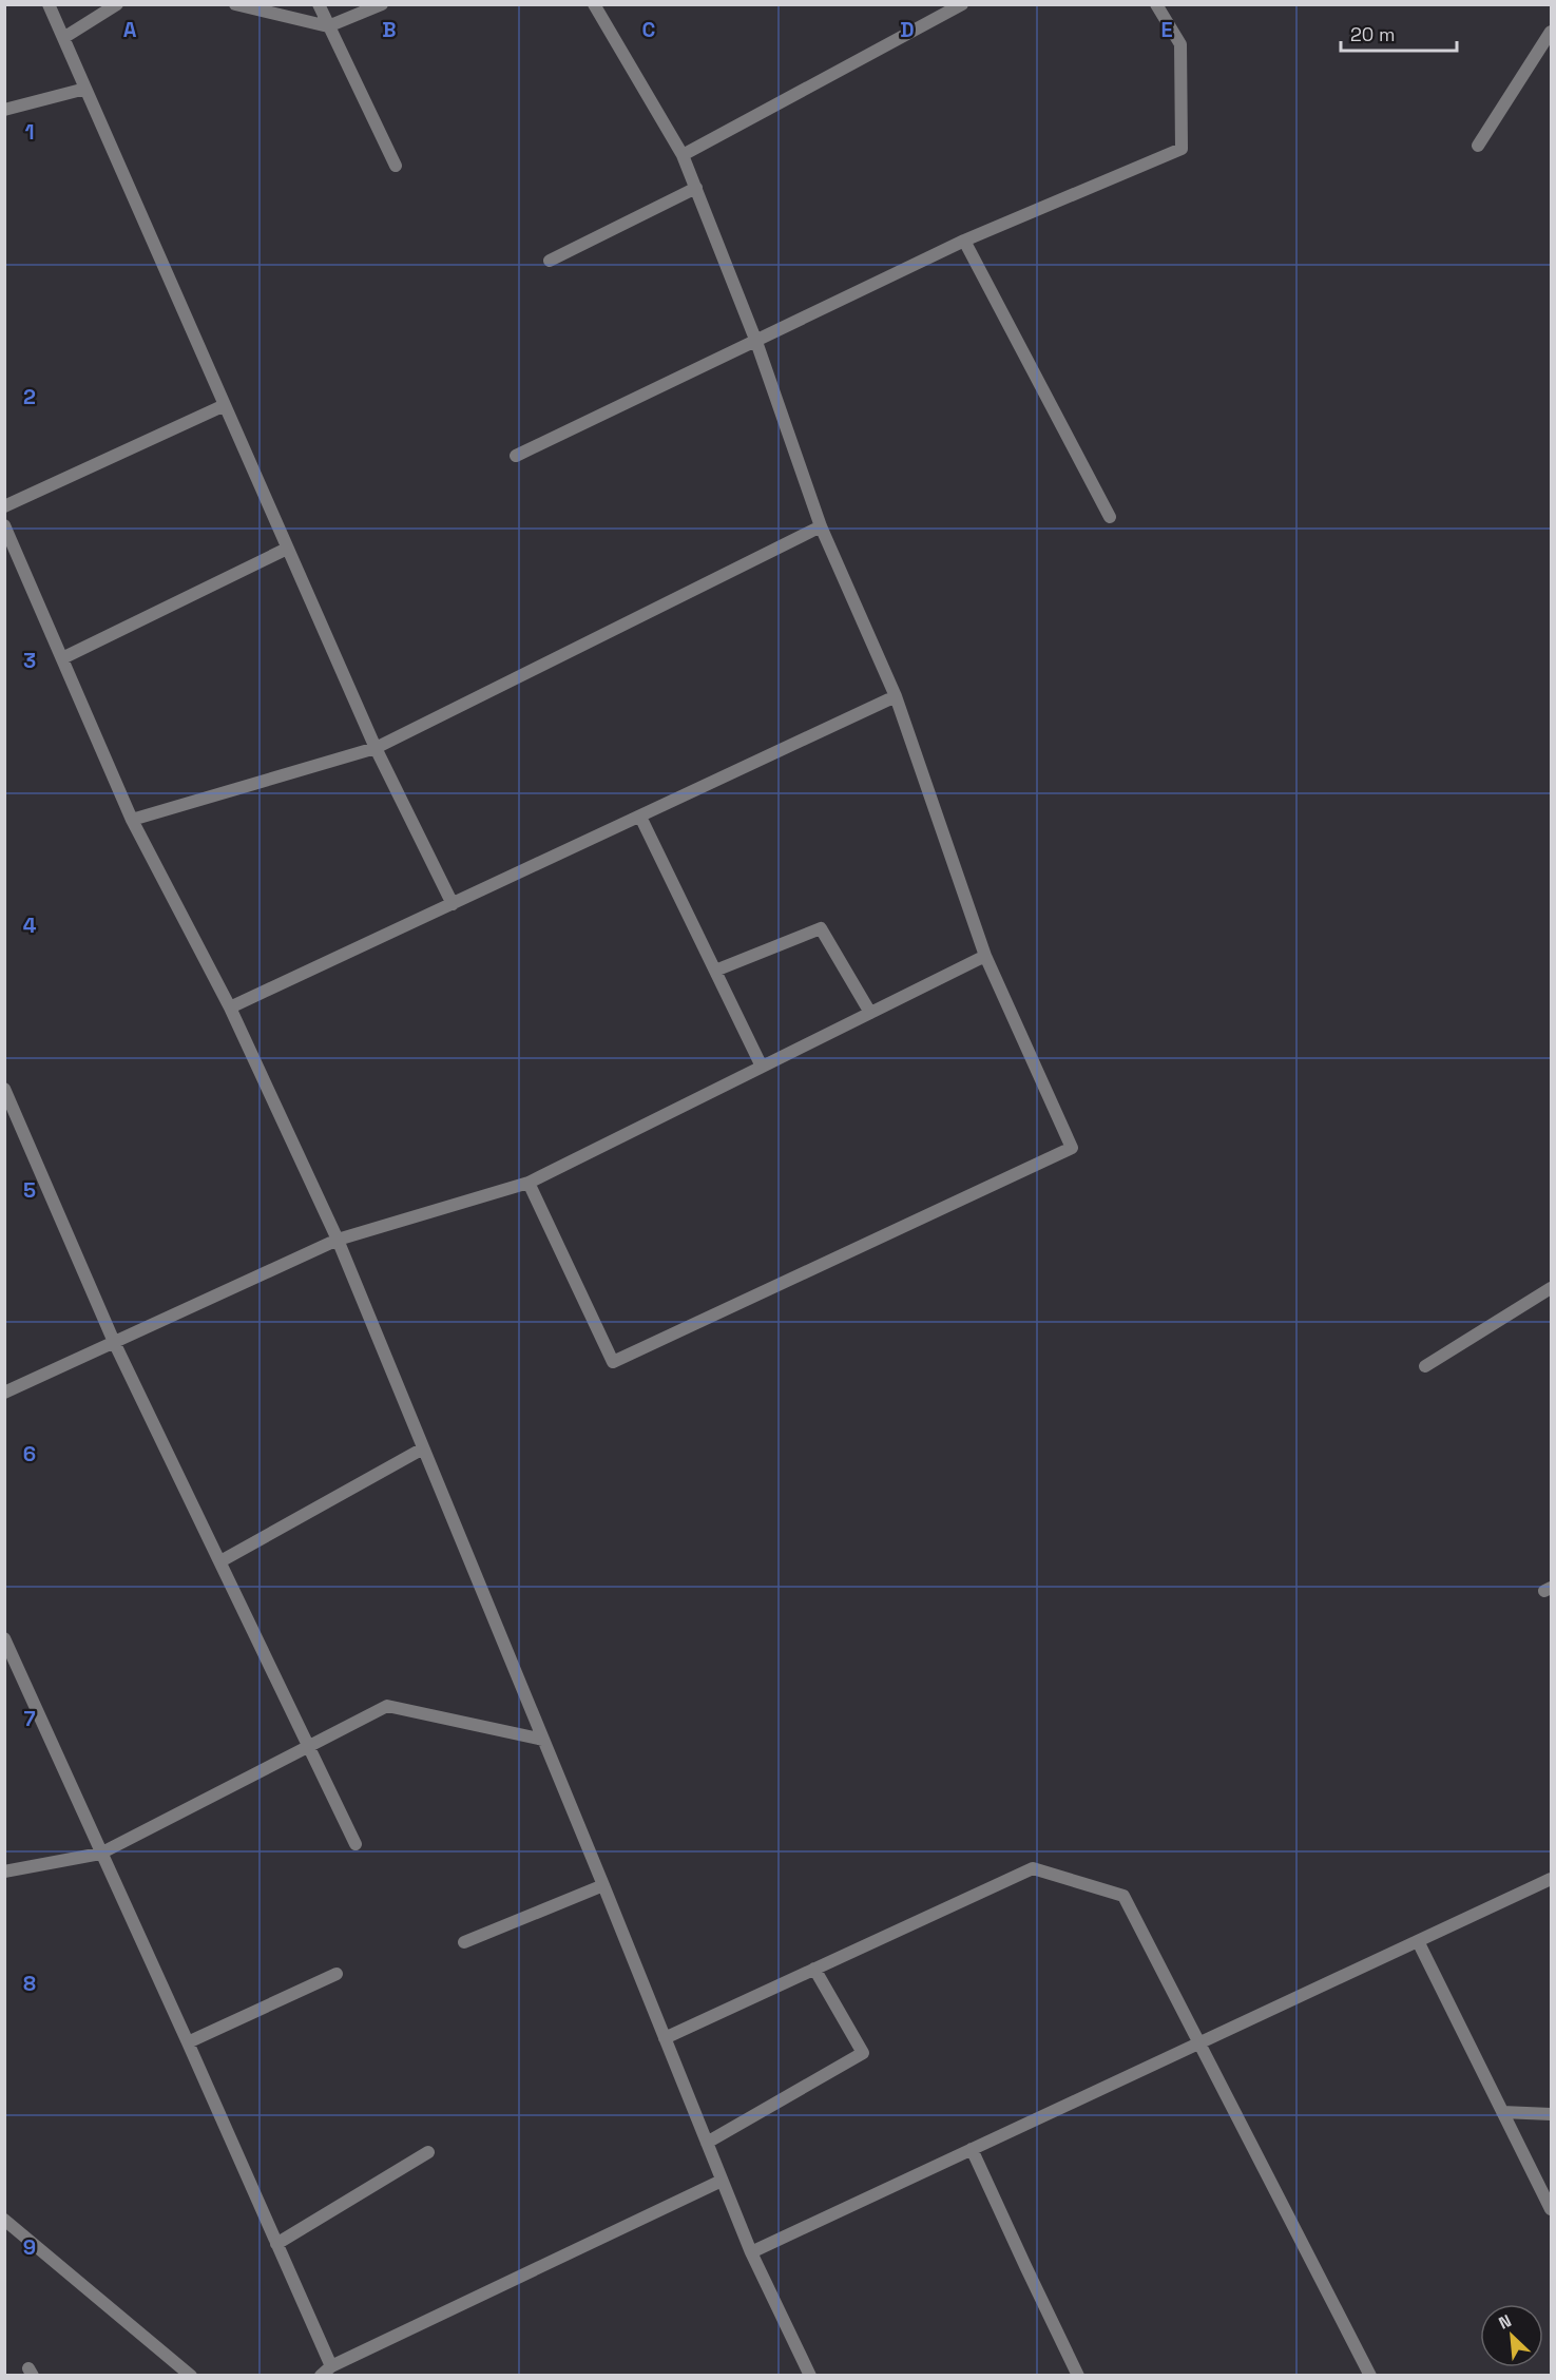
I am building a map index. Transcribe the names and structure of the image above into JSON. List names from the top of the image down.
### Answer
{
  "scale_bar": "20 m",
  "north": "top left",
  "grid": {
    "columns": [
      "A",
      "B",
      "C",
      "D",
      "E"
    ],
    "rows": [
      "1",
      "2",
      "3",
      "4",
      "5",
      "6",
      "7",
      "8",
      "9"
    ]
  }
}
